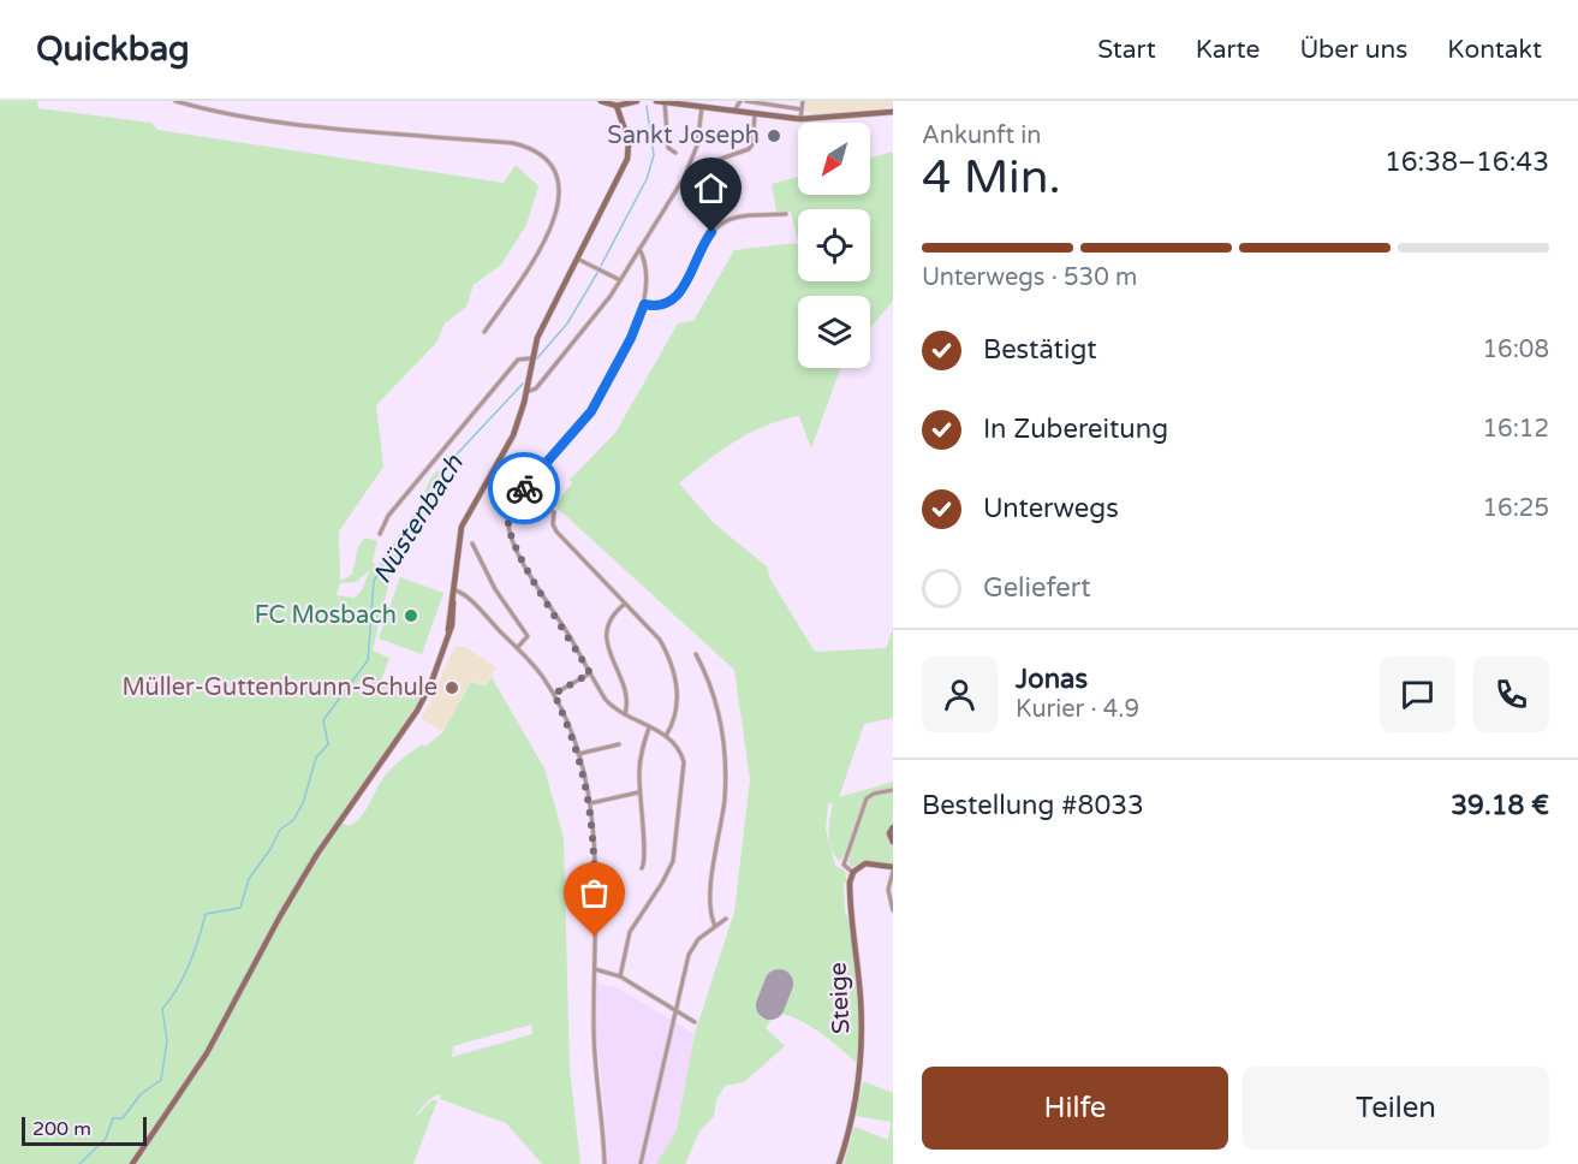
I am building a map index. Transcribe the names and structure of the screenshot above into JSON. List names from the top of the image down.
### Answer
{
  "streets": {
    "main road": ["Steige"]
  },
  "water": ["Nüstenbach"],
  "places": ["Sankt Joseph", "FC Mosbach", "Müller-Guttenbrunn-Schule"],
  "scale_bar": "200 m",
  "north": "bottom left",
  "page": {
    "header": "Quickbag",
    "nav": [
      "Start",
      "Karte",
      "Über uns",
      "Kontakt"
    ],
    "heading": ["4 Min.", "Ankunft in", "16:38–16:43"],
    "panel": [
      "Jonas",
      "Kurier · 4.9",
      "Bestellung #8033",
      "39.18 €"
    ],
    "bar": "Unterwegs · 530 m",
    "list": [
      ["Bestätigt", "16:08"],
      ["In Zubereitung", "16:12"],
      ["Unterwegs", "16:25"],
      "Geliefert"
    ],
    "buttons": ["Hilfe", "Teilen"],
    "scale": "200 m"
  }
}
